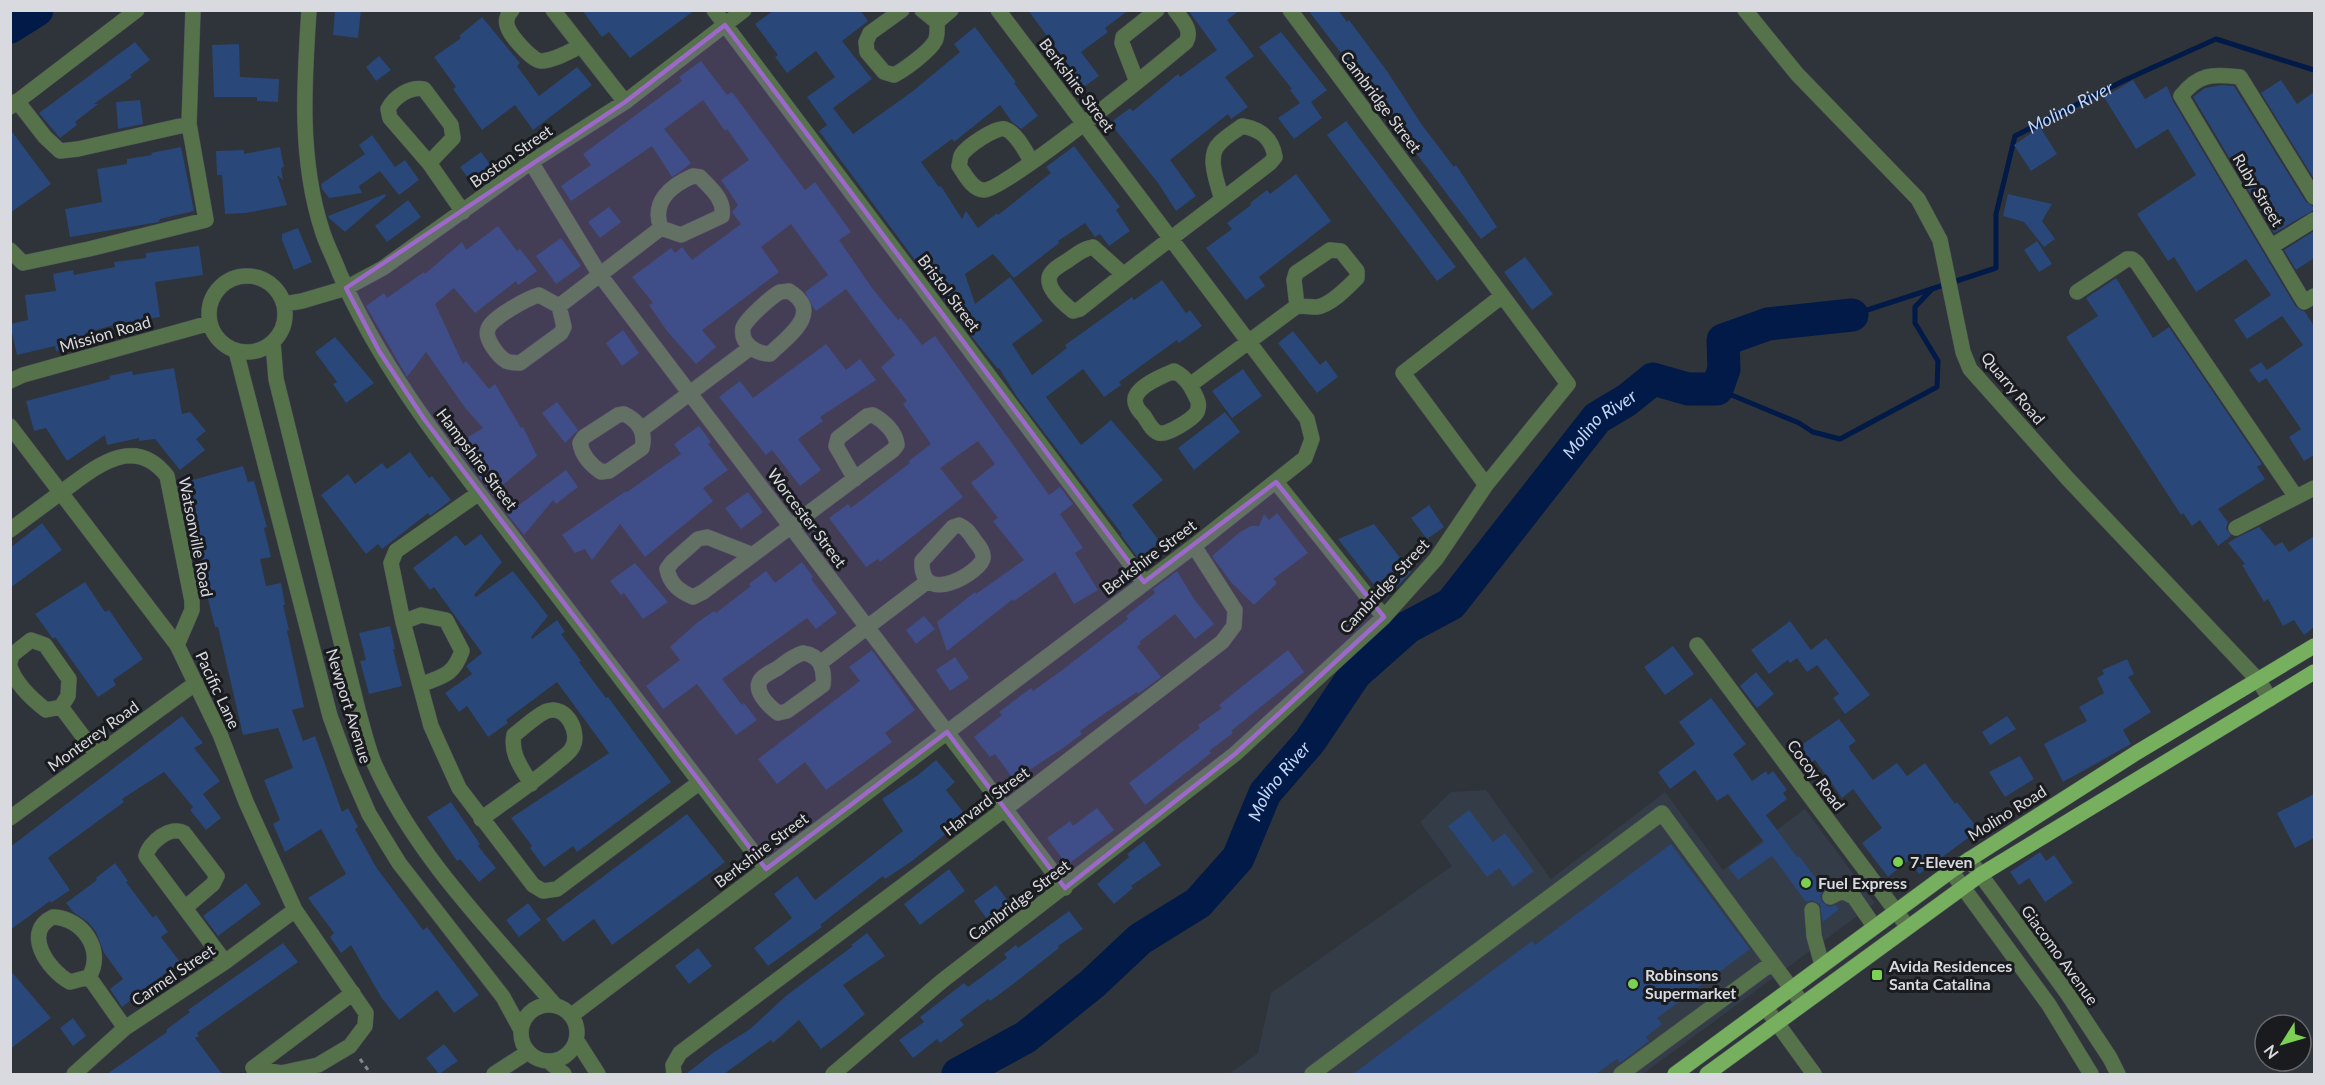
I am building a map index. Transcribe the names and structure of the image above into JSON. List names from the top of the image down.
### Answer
{
  "streets": {
    "main road": ["Molino Road"],
    "street": [
      "Berkshire Street",
      "Cambridge Street",
      "Boston Street",
      "Ruby Street",
      "Bristol Street",
      "Mission Road",
      "Quarry Road",
      "Hampshire Street",
      "Worcester Street",
      "Watsonville Road",
      "Pacific Lane",
      "Newport Avenue",
      "Monterey Road",
      "Cocoy Road",
      "Harvard Street",
      "Giacomo Avenue",
      "Carmel Street"
    ]
  },
  "crossings": [
    ["Berkshire Street", "Bristol Street"],
    ["Berkshire Street", "Hampshire Street"],
    ["Berkshire Street", "Worcester Street"],
    ["Berkshire Street", "Newport Avenue"],
    ["Berkshire Street", "Harvard Street"],
    ["Cambridge Street", "Worcester Street"],
    ["Boston Street", "Bristol Street"],
    ["Boston Street", "Mission Road"],
    ["Boston Street", "Hampshire Street"],
    ["Boston Street", "Worcester Street"],
    ["Boston Street", "Newport Avenue"],
    ["Mission Road", "Newport Avenue"],
    ["Quarry Road", "Molino Road"],
    ["Worcester Street", "Harvard Street"],
    ["Watsonville Road", "Pacific Lane"],
    ["Pacific Lane", "Monterey Road"],
    ["Pacific Lane", "Carmel Street"],
    ["Cocoy Road", "Molino Road"],
    ["Molino Road", "Giacomo Avenue"]
  ],
  "water": ["Molino River"],
  "places": {
    "other": ["7-Eleven", "Fuel Express", "Robinsons Supermarket"],
    "transit": ["Avida Residences Santa Catalina"]
  },
  "north": "bottom left"
}
